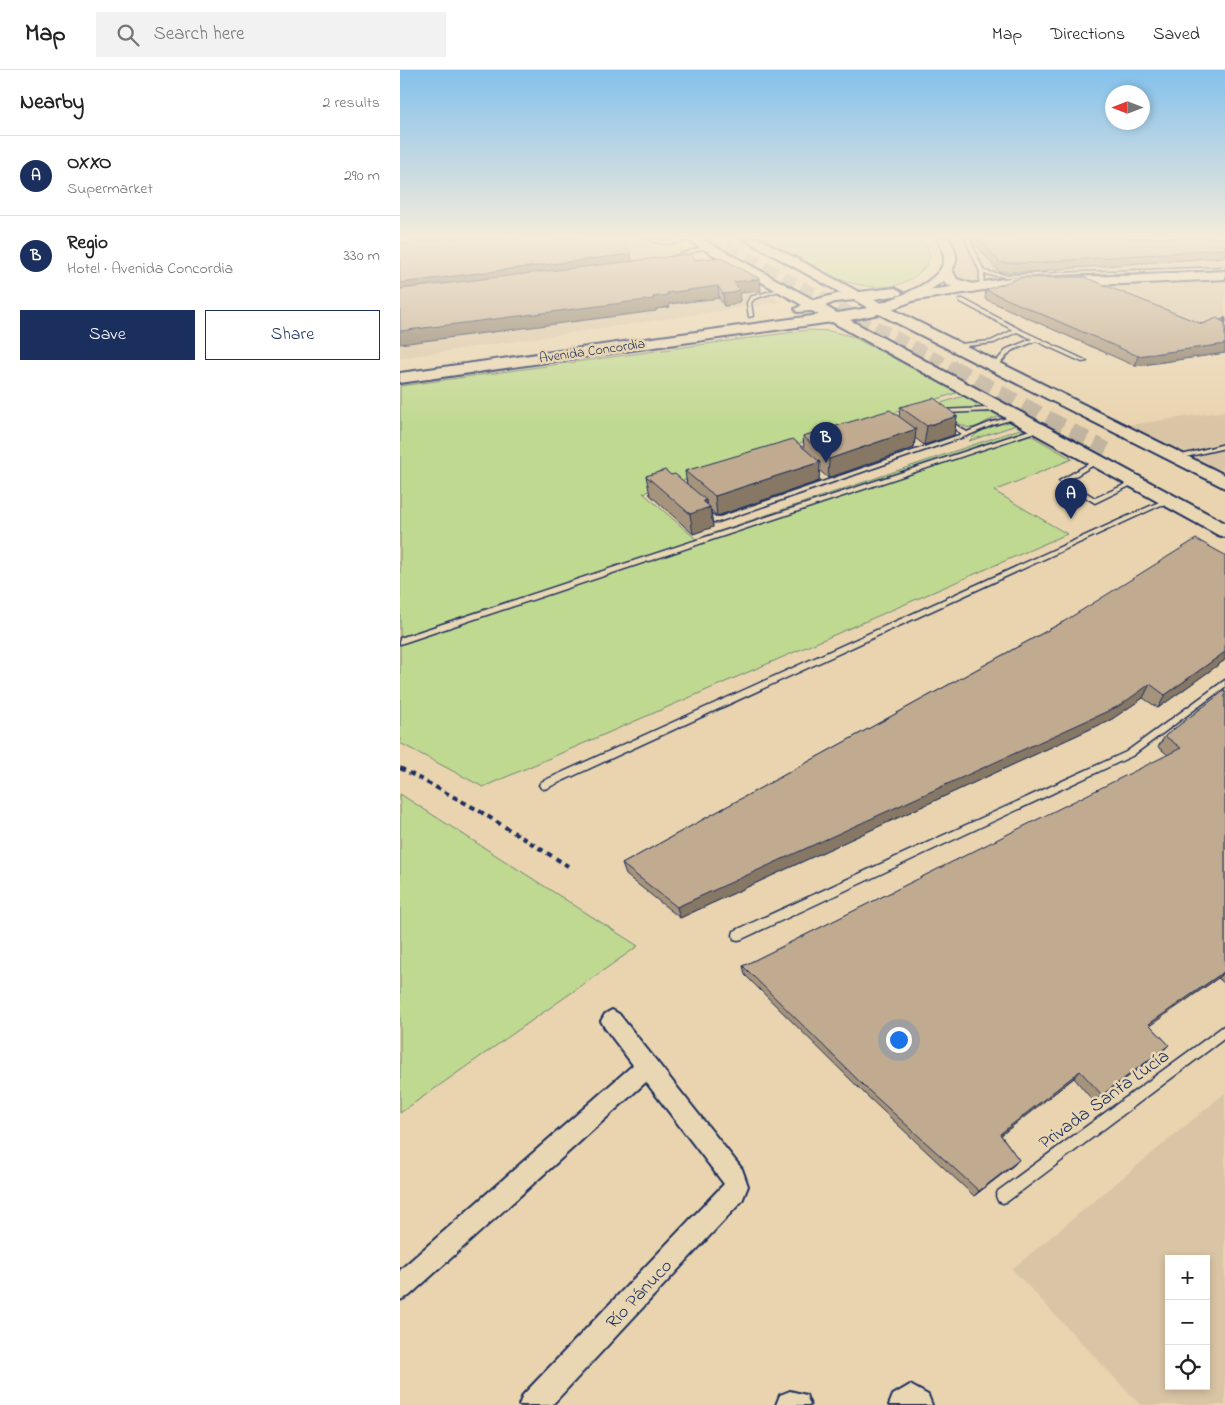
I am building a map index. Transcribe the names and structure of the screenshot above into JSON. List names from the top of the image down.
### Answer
{
  "streets": {
    "main road": ["Avenida Concordia"],
    "street": ["Río Pánuco"],
    "lane": ["Privada Santa Lucía"]
  },
  "north": "left",
  "page": {
    "header": "Map",
    "search": "Search here",
    "nav": ["Map", "Directions", "Saved"],
    "heading": ["Nearby", "2 results"],
    "list": [
      {
        "mark": "A",
        "name": "OXXO",
        "note": "Supermarket",
        "value": "290 m"
      },
      {
        "mark": "B",
        "name": "Regio",
        "note": "Hotel · Avenida Concordia",
        "value": "330 m"
      }
    ],
    "buttons": ["Save", "Share"],
    "pins": ["B", "A"],
    "map_buttons": ["+", "−"]
  }
}
